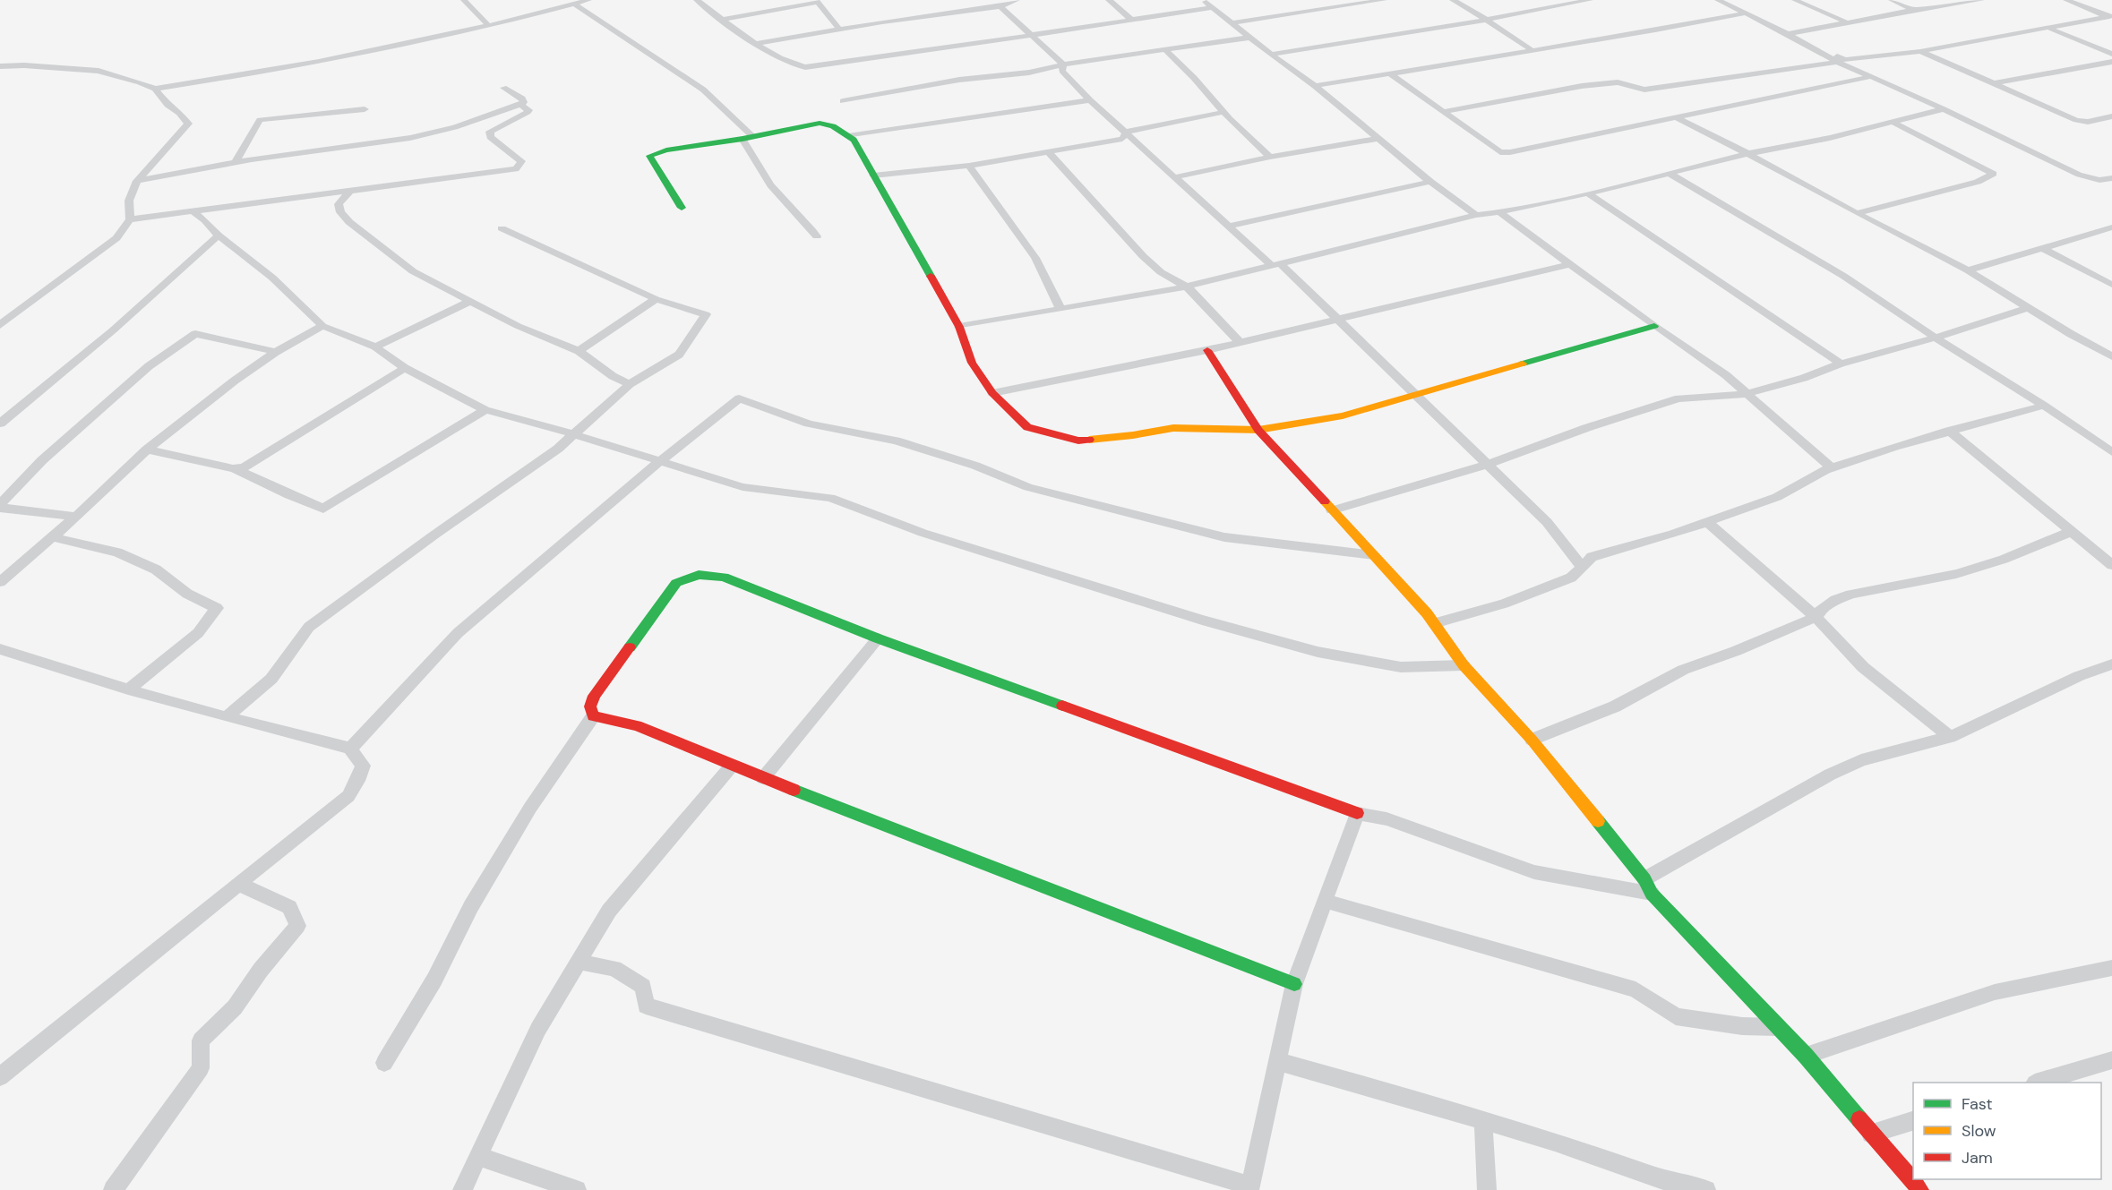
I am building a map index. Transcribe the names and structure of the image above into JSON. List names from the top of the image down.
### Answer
{
  "legend": ["Fast", "Slow", "Jam"]
}
